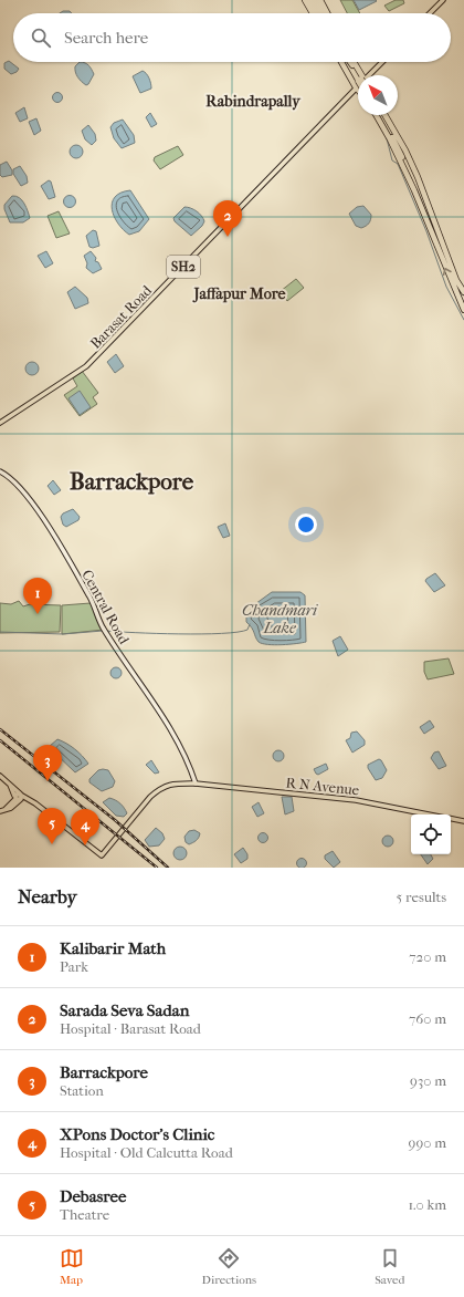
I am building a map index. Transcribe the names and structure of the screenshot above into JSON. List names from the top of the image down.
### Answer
{
  "streets": {
    "main road": ["SH2", "Barasat Road", "R N Avenue"],
    "street": ["Central Road"]
  },
  "crossings": [
    ["Central Road", "R N Avenue"]
  ],
  "districts": ["Rabindrapally", "Jaffapur More", "Barrackpore"],
  "water": ["Chandmari Lake"],
  "north": "top left",
  "page": {
    "search": "Search here",
    "pins": [
      "2",
      "1",
      "3",
      "5",
      "4"
    ],
    "heading": ["Nearby", "5 results"],
    "list": [
      {
        "mark": "1",
        "name": "Kalibarir Math",
        "note": "Park",
        "value": "720 m"
      },
      {
        "mark": "2",
        "name": "Sarada Seva Sadan",
        "note": "Hospital · Barasat Road",
        "value": "760 m"
      },
      {
        "mark": "3",
        "name": "Barrackpore",
        "note": "Station",
        "value": "930 m"
      },
      {
        "mark": "4",
        "name": "XPons Doctor's Clinic",
        "note": "Hospital · Old Calcutta Road",
        "value": "990 m"
      },
      {
        "mark": "5",
        "name": "Debasree",
        "note": "Theatre",
        "value": "1.0 km"
      }
    ],
    "nav": ["Map", "Directions", "Saved"]
  }
}
